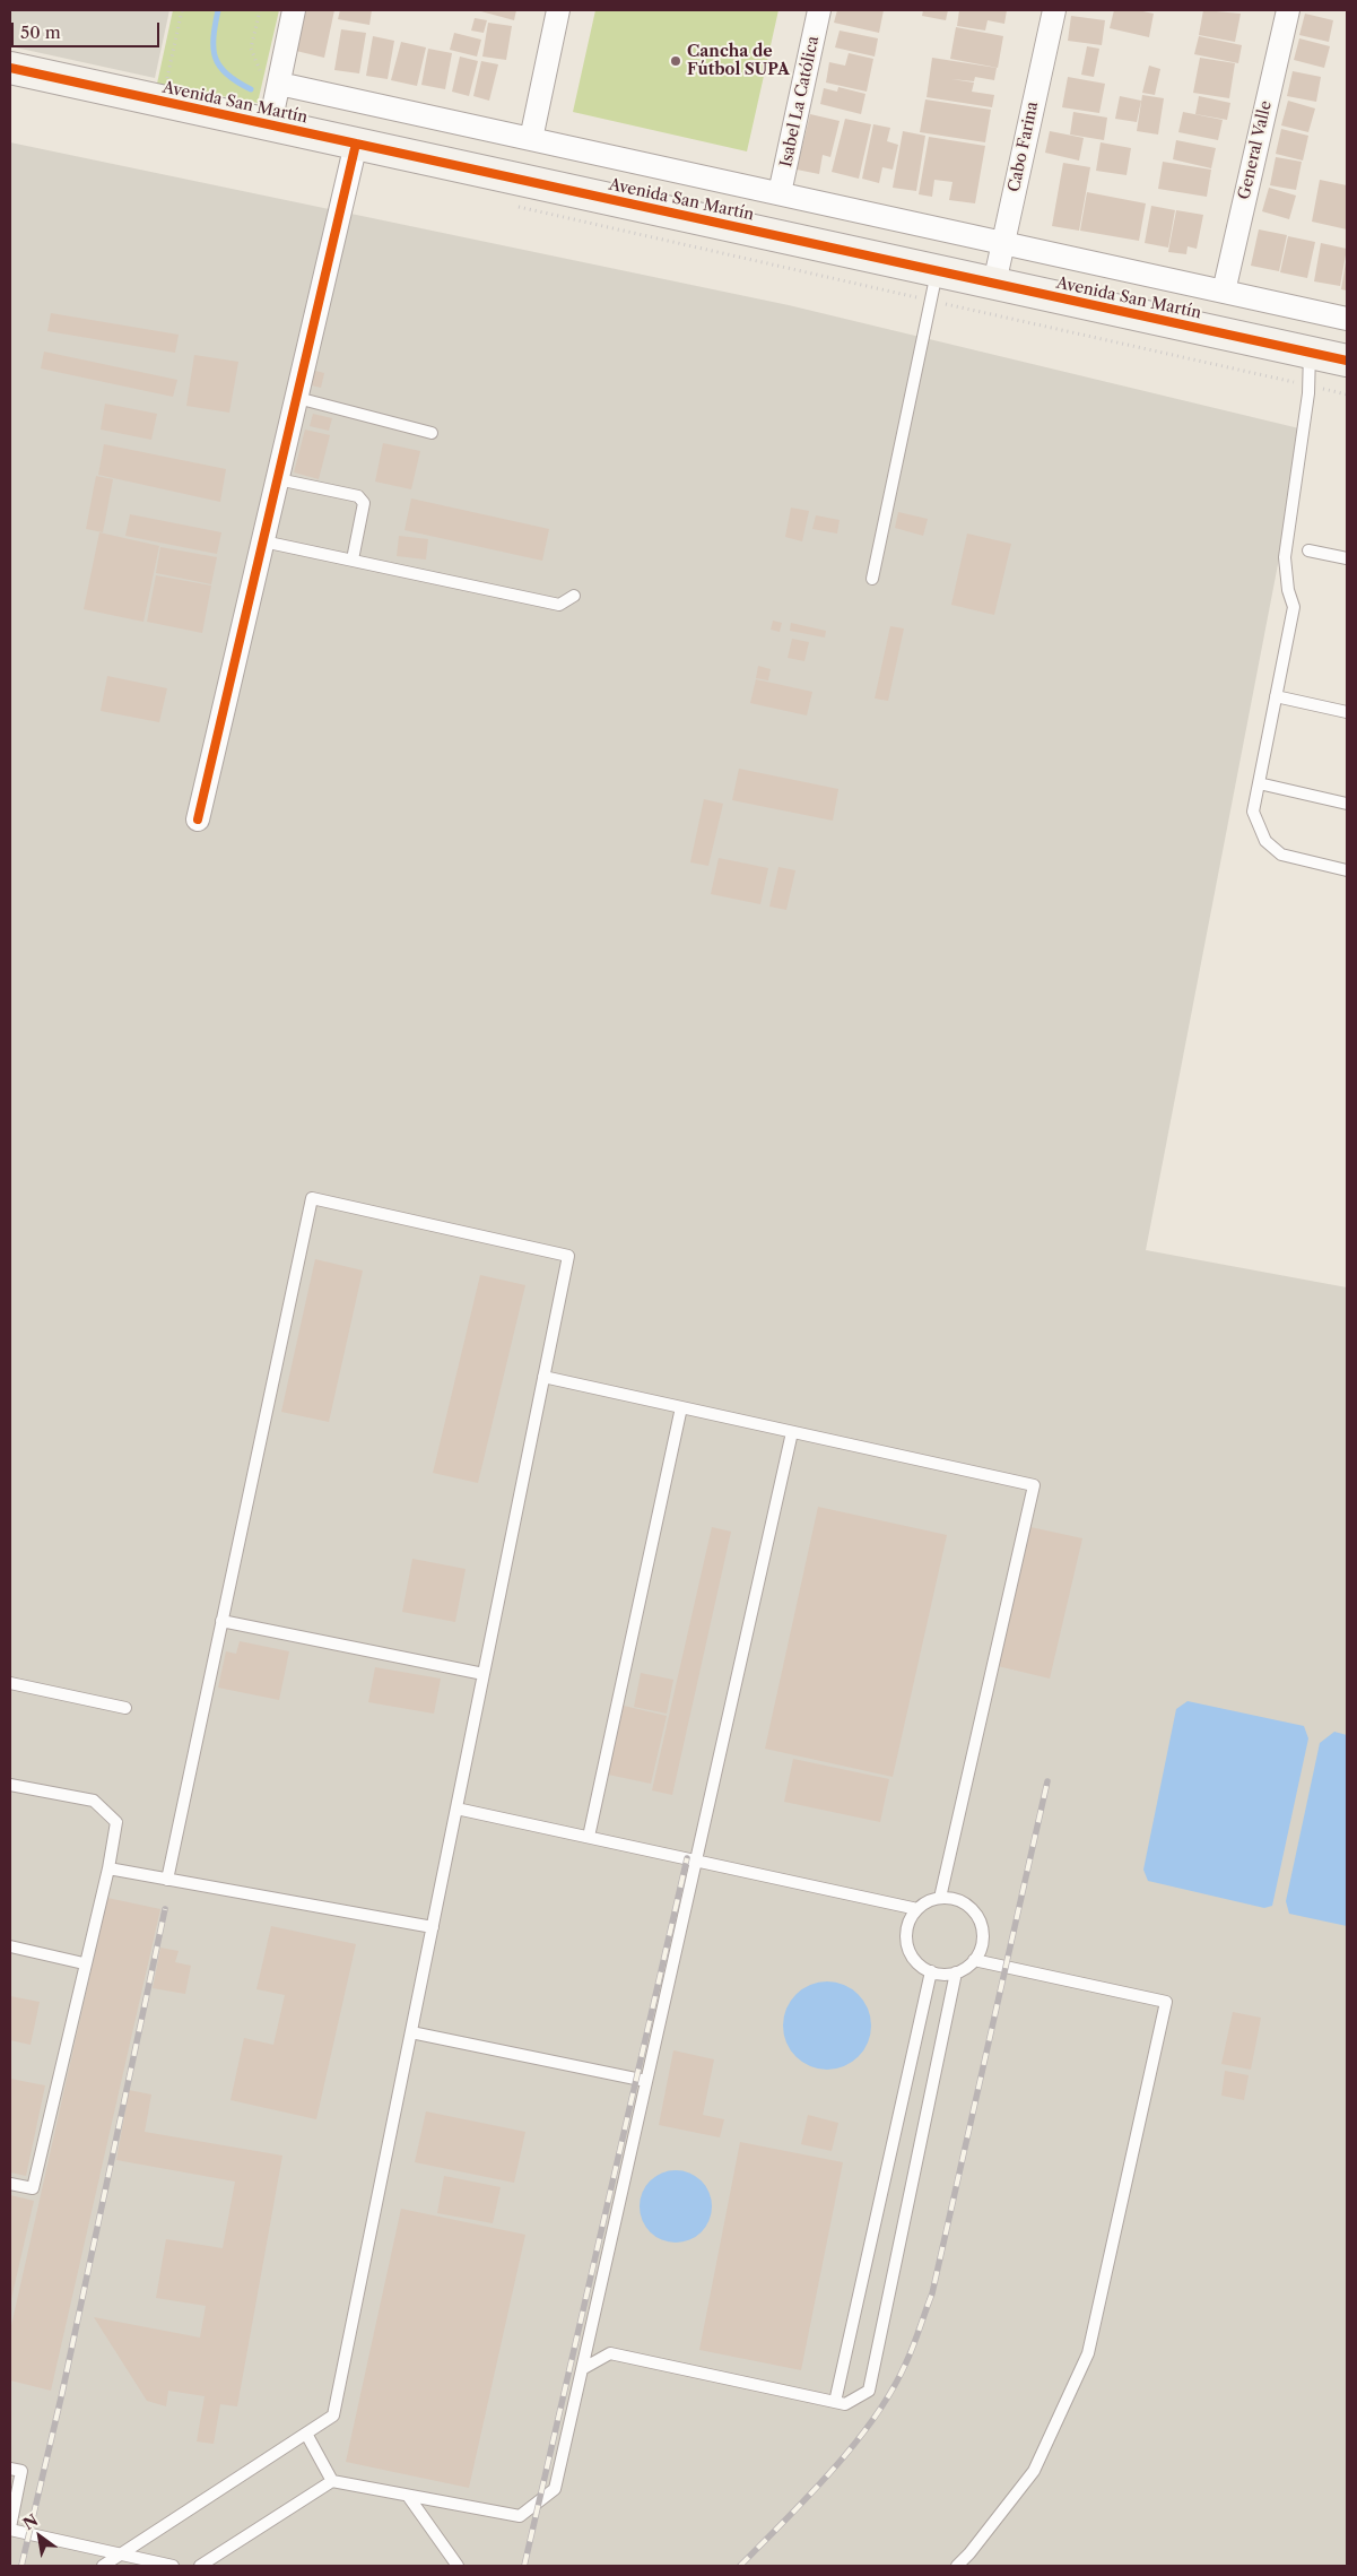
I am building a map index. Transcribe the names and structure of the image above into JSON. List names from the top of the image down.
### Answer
{
  "streets": {
    "street": [
      "Isabel La Católica",
      "Avenida San Martín",
      "Cabo Farina",
      "General Valle"
    ]
  },
  "crossings": [
    ["Isabel La Católica", "Avenida San Martín"],
    ["Avenida San Martín", "Cabo Farina"],
    ["Avenida San Martín", "General Valle"]
  ],
  "places": ["Cancha de Fútbol SUPA"],
  "scale_bar": "50 m",
  "north": "top left"
}
